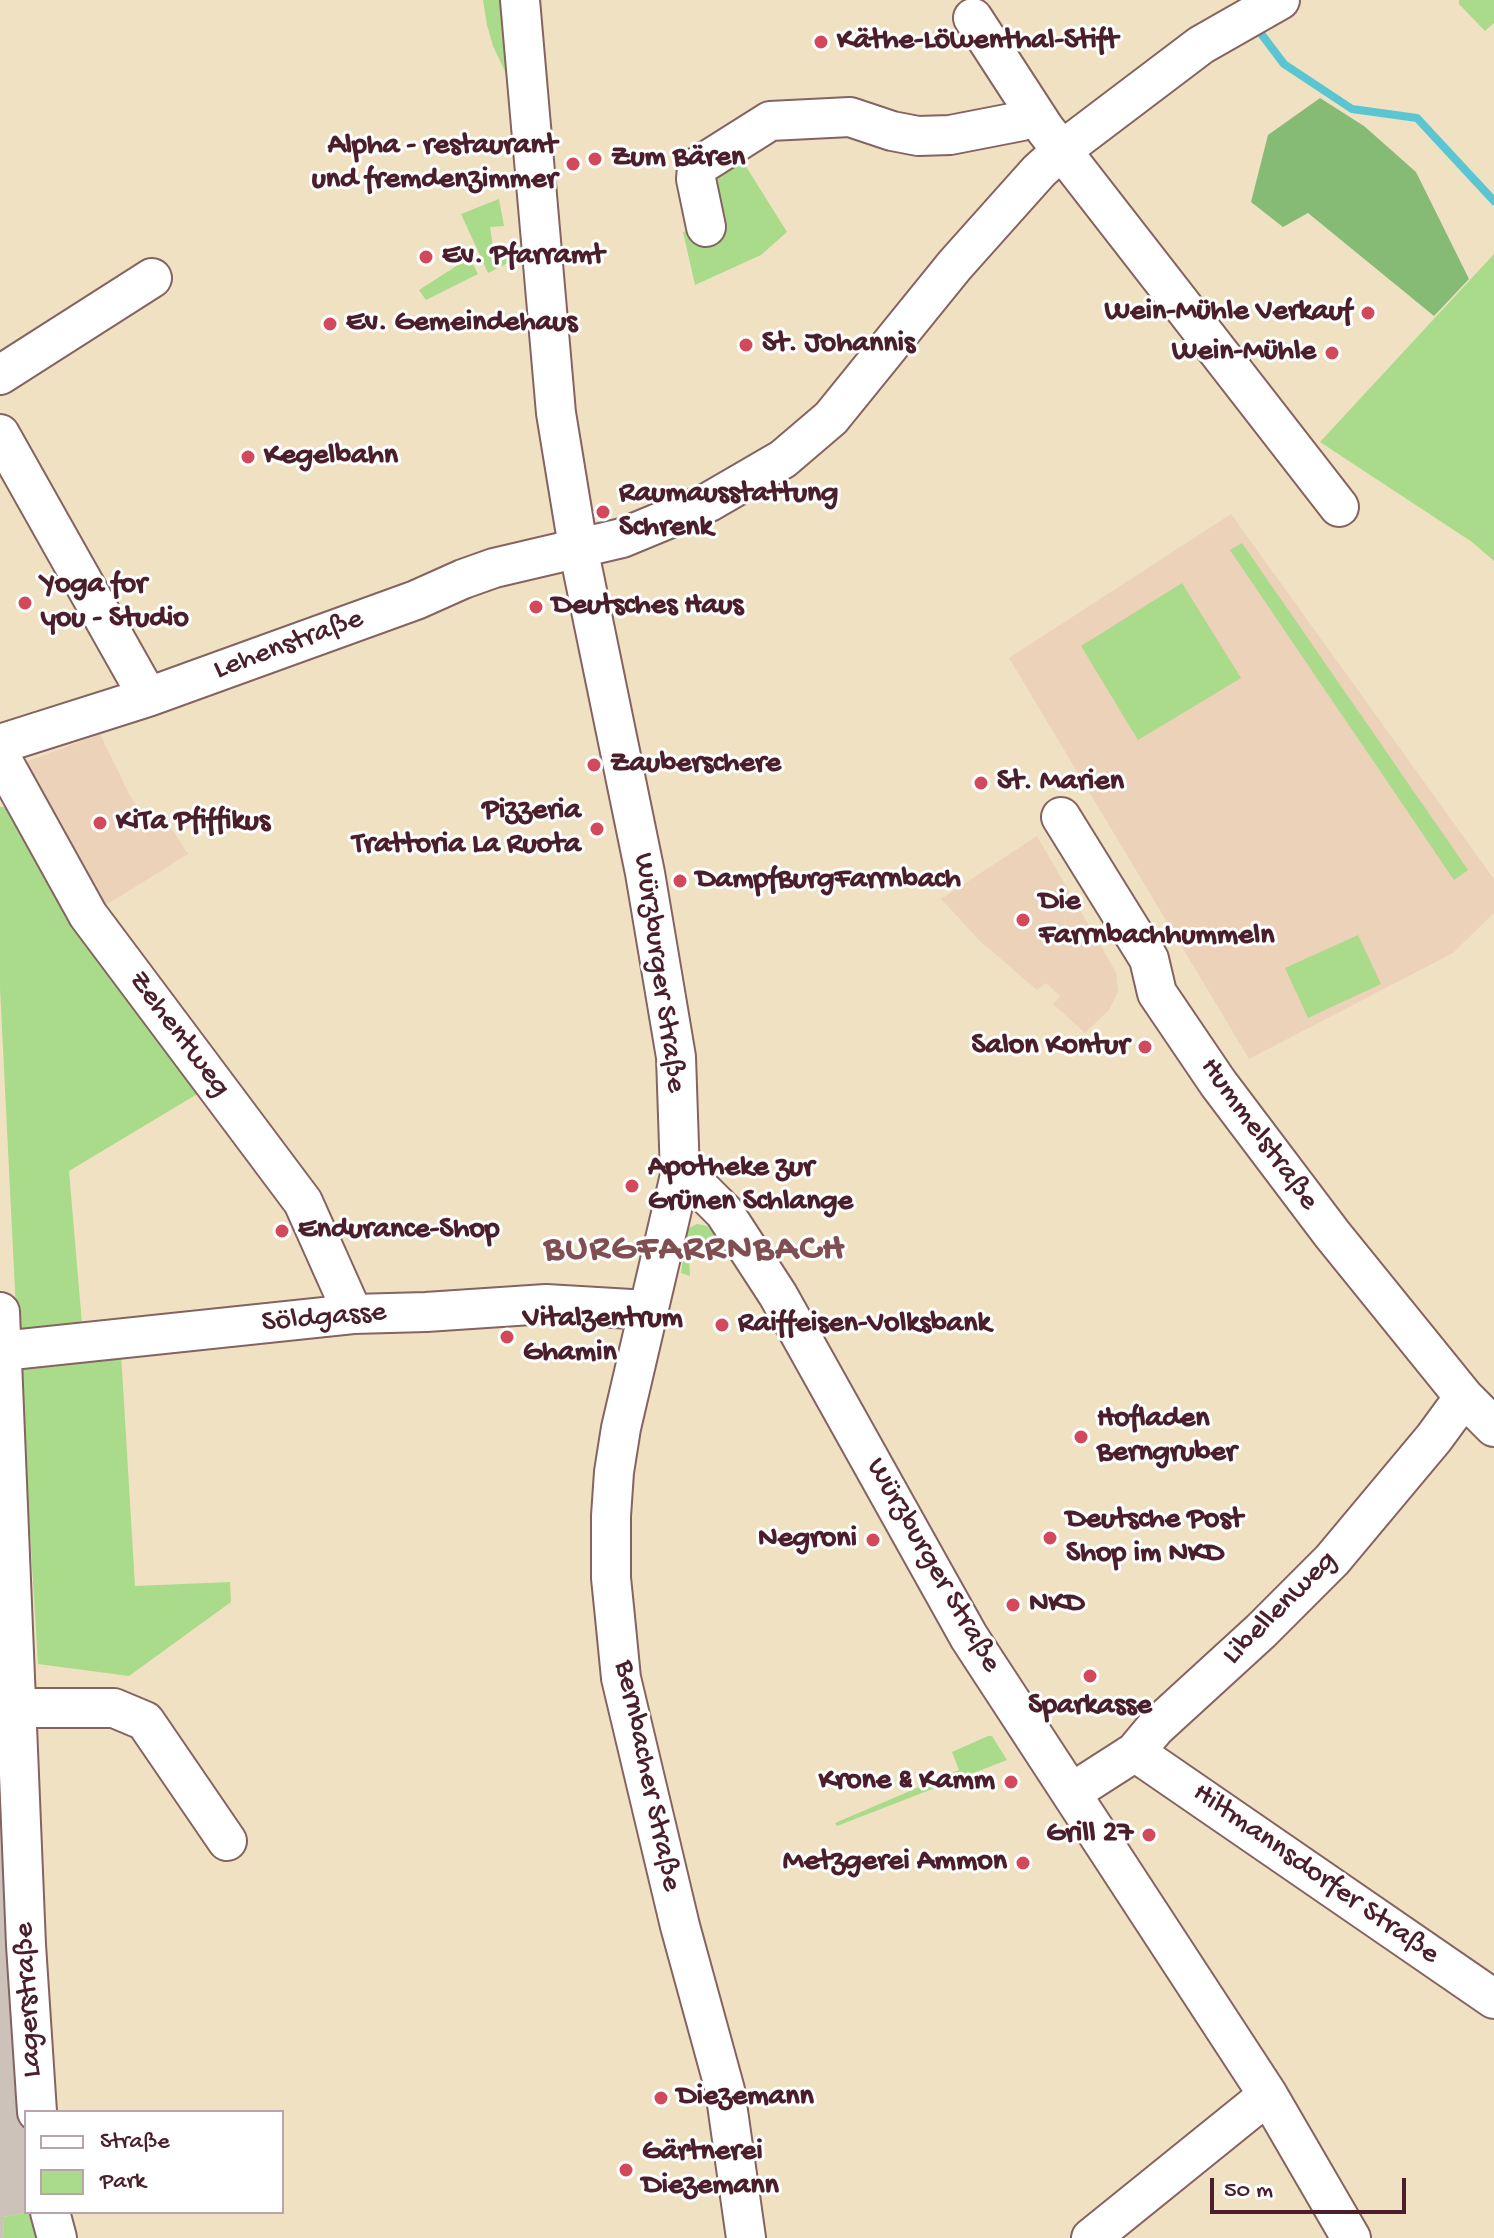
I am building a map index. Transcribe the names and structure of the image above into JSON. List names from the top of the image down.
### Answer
{
  "streets": {
    "street": [
      "Lehenstraße",
      "Würzburger Straße",
      "Zehentweg",
      "Hummelstraße",
      "Söldgasse",
      "Libellenweg",
      "Bernbacher Straße",
      "Hiltmannsdorfer Straße",
      "Lagerstraße"
    ]
  },
  "crossings": [
    ["Lehenstraße", "Würzburger Straße"],
    ["Würzburger Straße", "Libellenweg"],
    ["Würzburger Straße", "Bernbacher Straße"],
    ["Zehentweg", "Söldgasse"],
    ["Hummelstraße", "Libellenweg"],
    ["Söldgasse", "Bernbacher Straße"],
    ["Söldgasse", "Lagerstraße"],
    ["Libellenweg", "Hiltmannsdorfer Straße"]
  ],
  "districts": ["BURGFARRNBACH"],
  "places": [
    "Käthe-Löwenthal-Stift",
    "Zum Bären",
    "Alpha - restaurant und fremdenzimmer",
    "Ev. Pfarramt",
    "Wein-Mühle Verkauf",
    "Ev. Gemeindehaus",
    "St. Johannis",
    "Wein-Mühle",
    "Kegelbahn",
    "Raumausstattung Schrenk",
    "Yoga for you - Studio",
    "Deutsches Haus",
    "Zauberschere",
    "St. Marien",
    "KiTa Pfiffikus",
    "Pizzeria Trattoria La Ruota",
    "DampfBurgFarrnbach",
    "Die Farrnbachhummeln",
    "Salon Kontur",
    "Apotheke zur Grünen Schlange",
    "Endurance-Shop",
    "Raiffeisen-Volksbank",
    "Vitalzentrum Ghamin",
    "Hofladen Berngruber",
    "Deutsche Post Shop im NKD",
    "Negroni",
    "NKD",
    "Sparkasse",
    "Krone & Kamm",
    "Grill 27",
    "Metzgerei Ammon",
    "Diezemann",
    "Gärtnerei Diezemann"
  ],
  "legend": ["Straße", "Park"],
  "scale_bar": "50 m"
}
